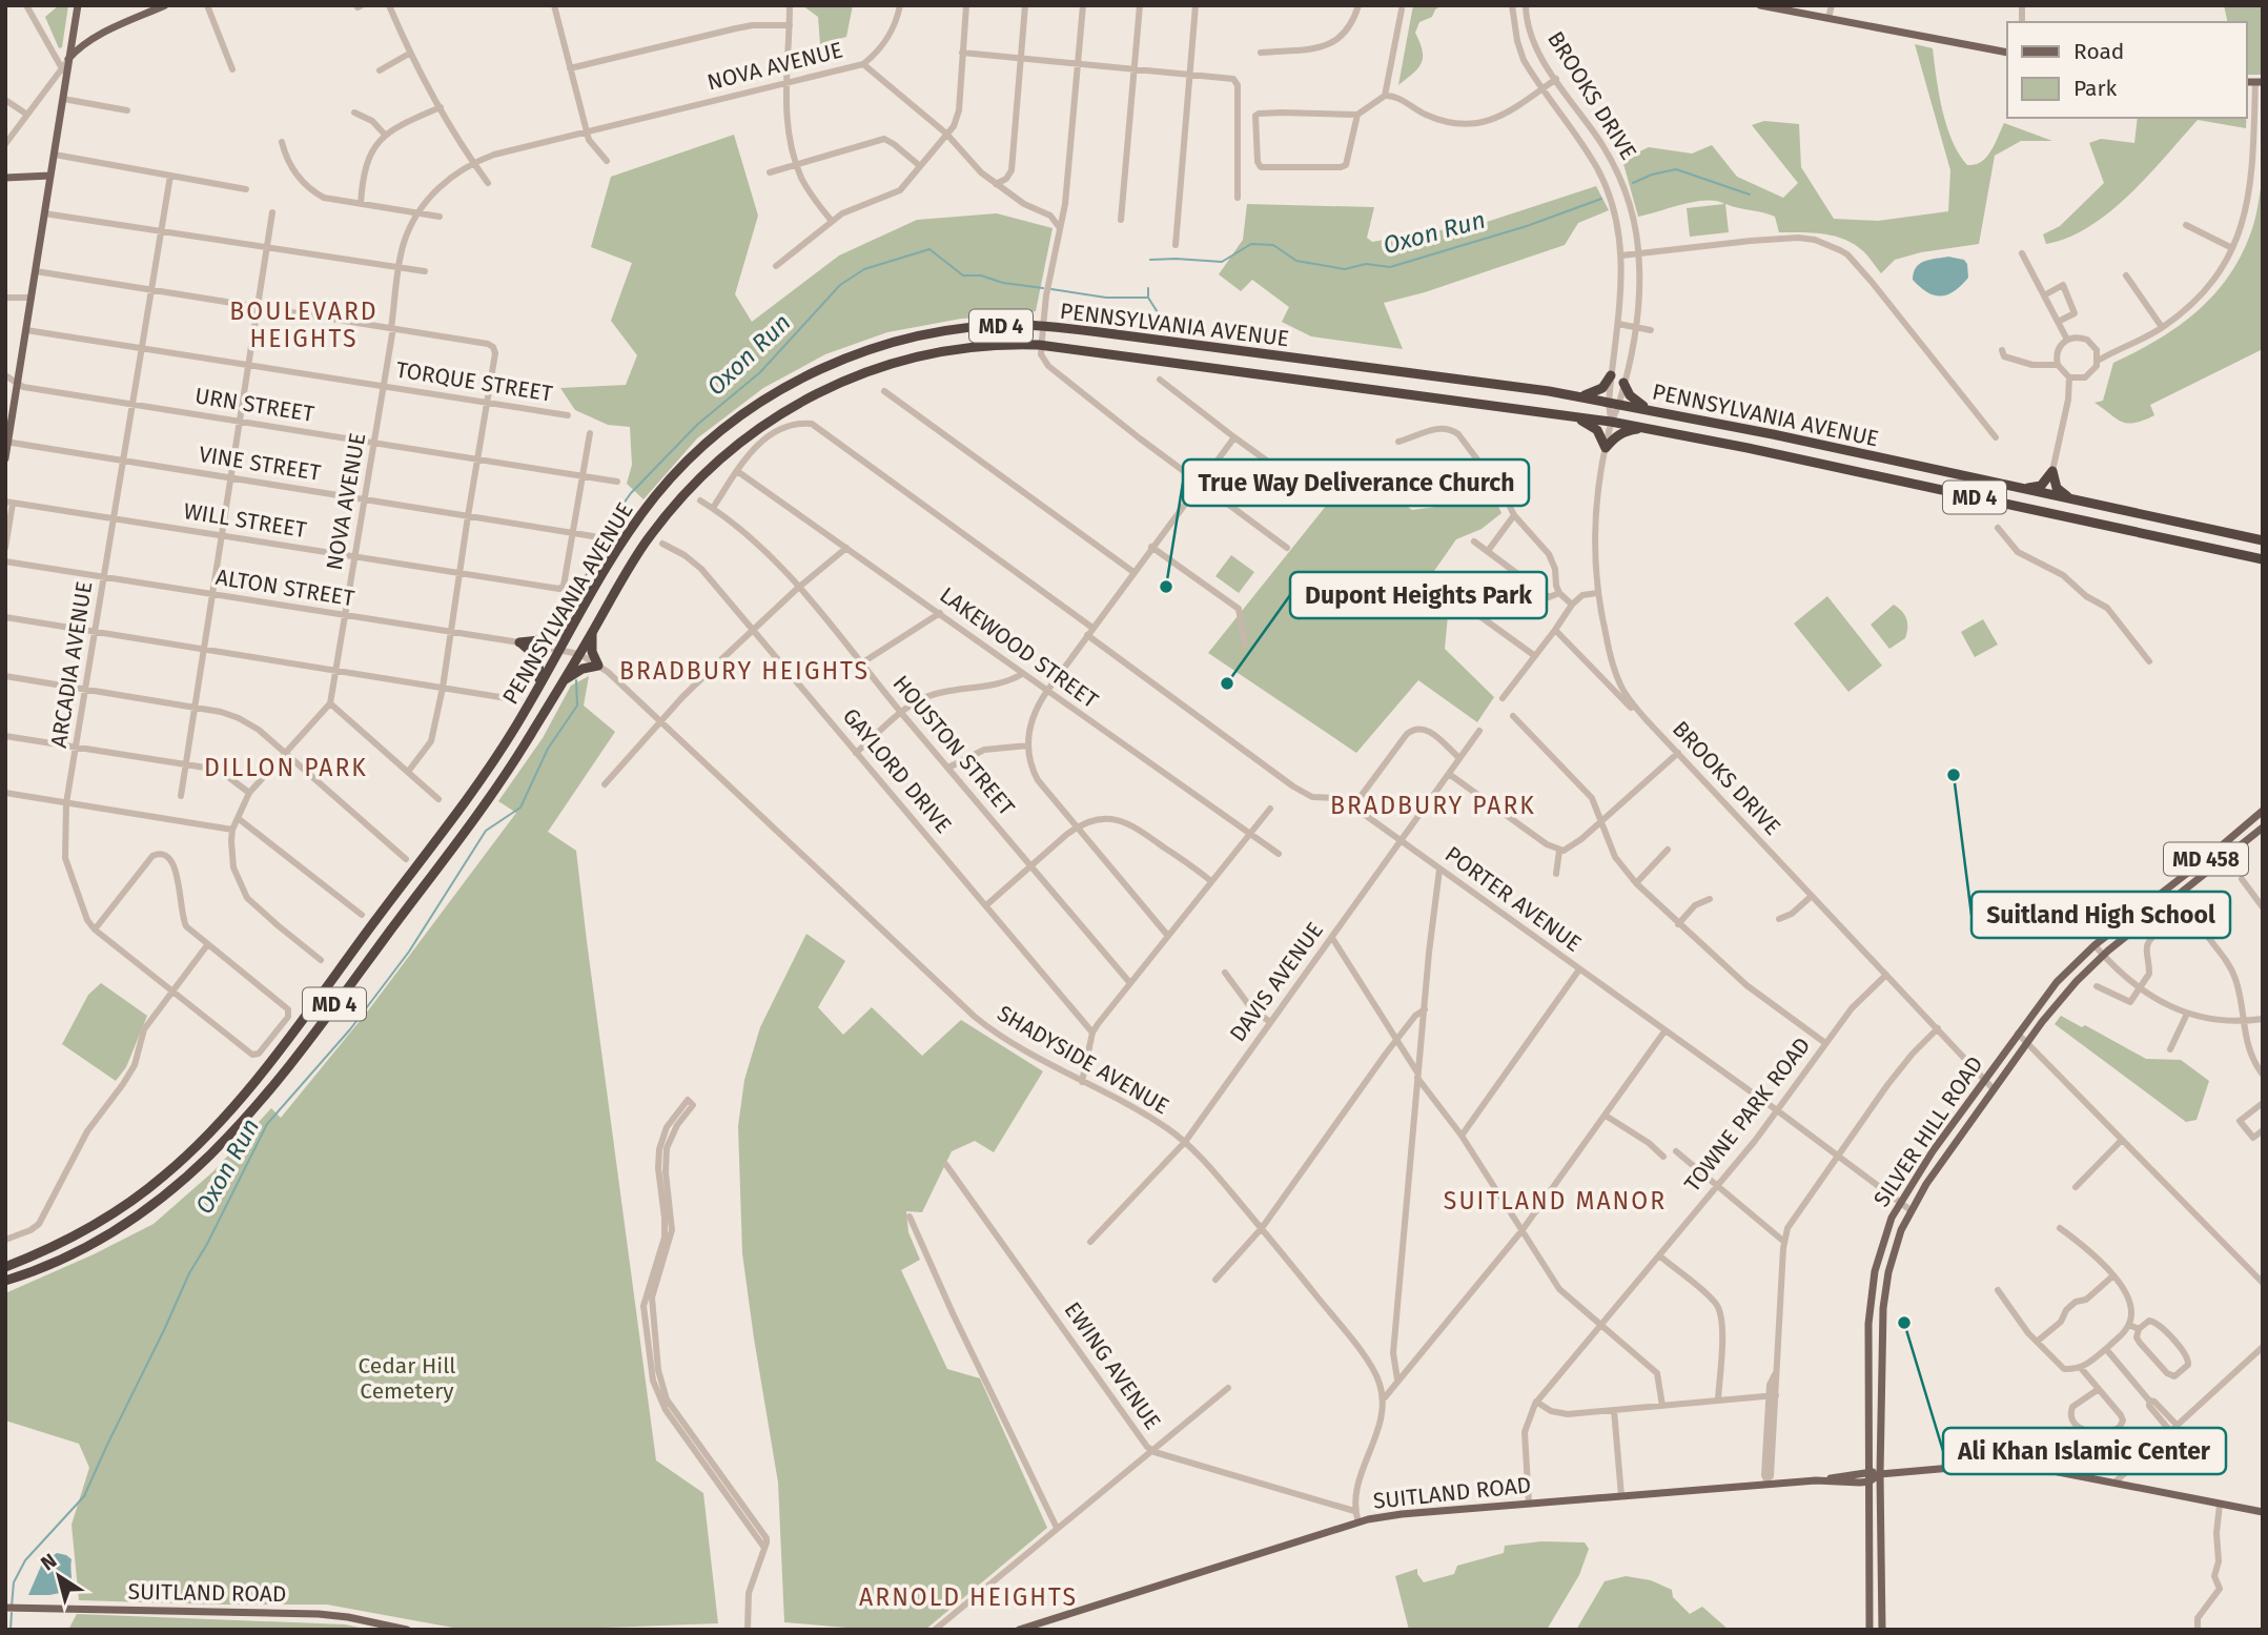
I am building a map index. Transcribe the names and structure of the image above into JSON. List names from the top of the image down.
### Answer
{
  "streets": {
    "highway": ["PENNSYLVANIA AVENUE", "MD 4"],
    "main road": ["MD 458", "SILVER HILL ROAD", "SUITLAND ROAD"],
    "street": [
      "NOVA AVENUE",
      "BROOKS DRIVE",
      "TORQUE STREET",
      "URN STREET",
      "VINE STREET",
      "WILL STREET",
      "ALTON STREET",
      "LAKEWOOD STREET",
      "ARCADIA AVENUE",
      "HOUSTON STREET",
      "GAYLORD DRIVE",
      "PORTER AVENUE",
      "DAVIS AVENUE",
      "SHADYSIDE AVENUE",
      "TOWNE PARK ROAD",
      "EWING AVENUE"
    ]
  },
  "crossings": [
    ["NOVA AVENUE", "TORQUE STREET"],
    ["NOVA AVENUE", "URN STREET"],
    ["NOVA AVENUE", "VINE STREET"],
    ["NOVA AVENUE", "WILL STREET"],
    ["NOVA AVENUE", "ALTON STREET"],
    ["BROOKS DRIVE", "PENNSYLVANIA AVENUE"],
    ["BROOKS DRIVE", "TOWNE PARK ROAD"],
    ["BROOKS DRIVE", "SILVER HILL ROAD"],
    ["PENNSYLVANIA AVENUE", "ALTON STREET"],
    ["PENNSYLVANIA AVENUE", "SHADYSIDE AVENUE"],
    ["TORQUE STREET", "ARCADIA AVENUE"],
    ["URN STREET", "ARCADIA AVENUE"],
    ["VINE STREET", "WILL STREET"],
    ["VINE STREET", "ARCADIA AVENUE"],
    ["WILL STREET", "ARCADIA AVENUE"],
    ["ALTON STREET", "ARCADIA AVENUE"],
    ["ALTON STREET", "SHADYSIDE AVENUE"],
    ["PORTER AVENUE", "DAVIS AVENUE"],
    ["PORTER AVENUE", "TOWNE PARK ROAD"],
    ["PORTER AVENUE", "SILVER HILL ROAD"],
    ["DAVIS AVENUE", "SHADYSIDE AVENUE"],
    ["TOWNE PARK ROAD", "SUITLAND ROAD"],
    ["SILVER HILL ROAD", "SUITLAND ROAD"]
  ],
  "districts": [
    "BOULEVARD HEIGHTS",
    "BRADBURY HEIGHTS",
    "DILLON PARK",
    "BRADBURY PARK",
    "SUITLAND MANOR",
    "ARNOLD HEIGHTS"
  ],
  "water": ["Oxon Run"],
  "parks": ["Cedar Hill Cemetery"],
  "places": [
    "True Way Deliverance Church",
    "Dupont Heights Park",
    "Suitland High School",
    "Ali Khan Islamic Center"
  ],
  "legend": ["Road", "Park"],
  "north": "top left"
}
